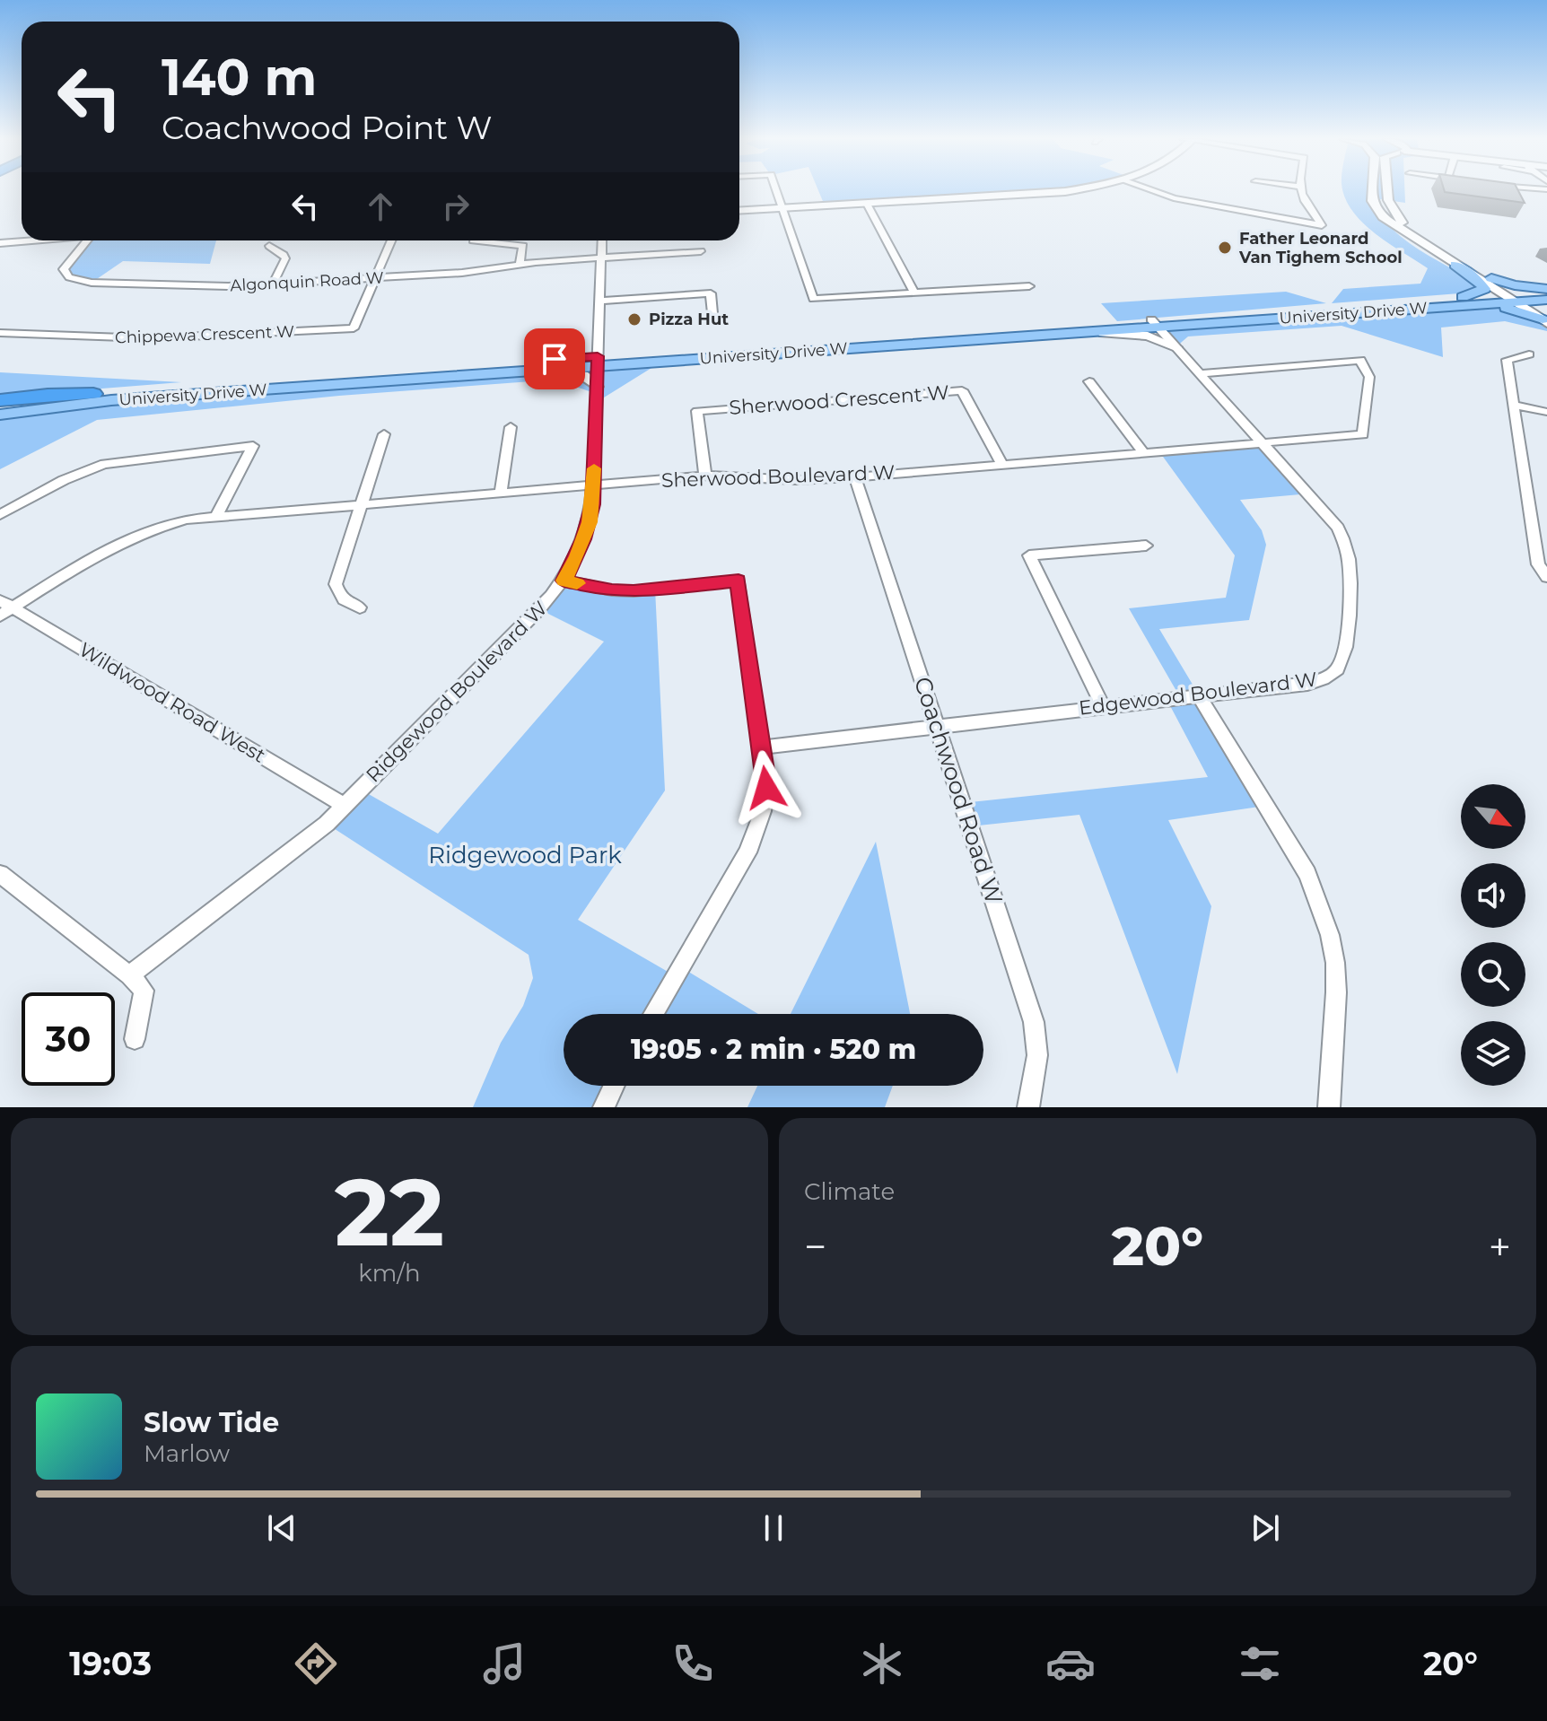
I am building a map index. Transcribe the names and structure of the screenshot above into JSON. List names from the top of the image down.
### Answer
{
  "streets": {
    "main road": ["University Drive W"],
    "street": [
      "Algonquin Road W",
      "Chippewa Crescent W",
      "Sherwood Crescent W",
      "Sherwood Boulevard W",
      "Ridgewood Boulevard W",
      "Edgewood Boulevard W",
      "Wildwood Road West",
      "Coachwood Road W"
    ]
  },
  "crossings": [
    ["Algonquin Road W", "Chippewa Crescent W"],
    ["Algonquin Road W", "Ridgewood Boulevard W"],
    ["University Drive W", "Ridgewood Boulevard W"],
    ["University Drive W", "Edgewood Boulevard W"],
    ["Sherwood Crescent W", "Sherwood Boulevard W"],
    ["Sherwood Boulevard W", "Ridgewood Boulevard W"],
    ["Sherwood Boulevard W", "Edgewood Boulevard W"],
    ["Sherwood Boulevard W", "Wildwood Road West"],
    ["Sherwood Boulevard W", "Coachwood Road W"],
    ["Ridgewood Boulevard W", "Wildwood Road West"],
    ["Edgewood Boulevard W", "Coachwood Road W"]
  ],
  "parks": ["Ridgewood Park"],
  "places": ["Father Leonard Van Tighem School", "Pizza Hut"],
  "north": "bottom right",
  "page": {
    "turn": ["140 m", "Coachwood Point W"],
    "limit": "30",
    "trip": "19:05 · 2 min · 520 m",
    "tile": [
      ["22", "km/h"],
      "Climate"
    ],
    "heat": ["−", "20°", "+"],
    "song": ["Slow Tide", "Marlow"],
    "tabs": ["19:03", "20°"]
  }
}
